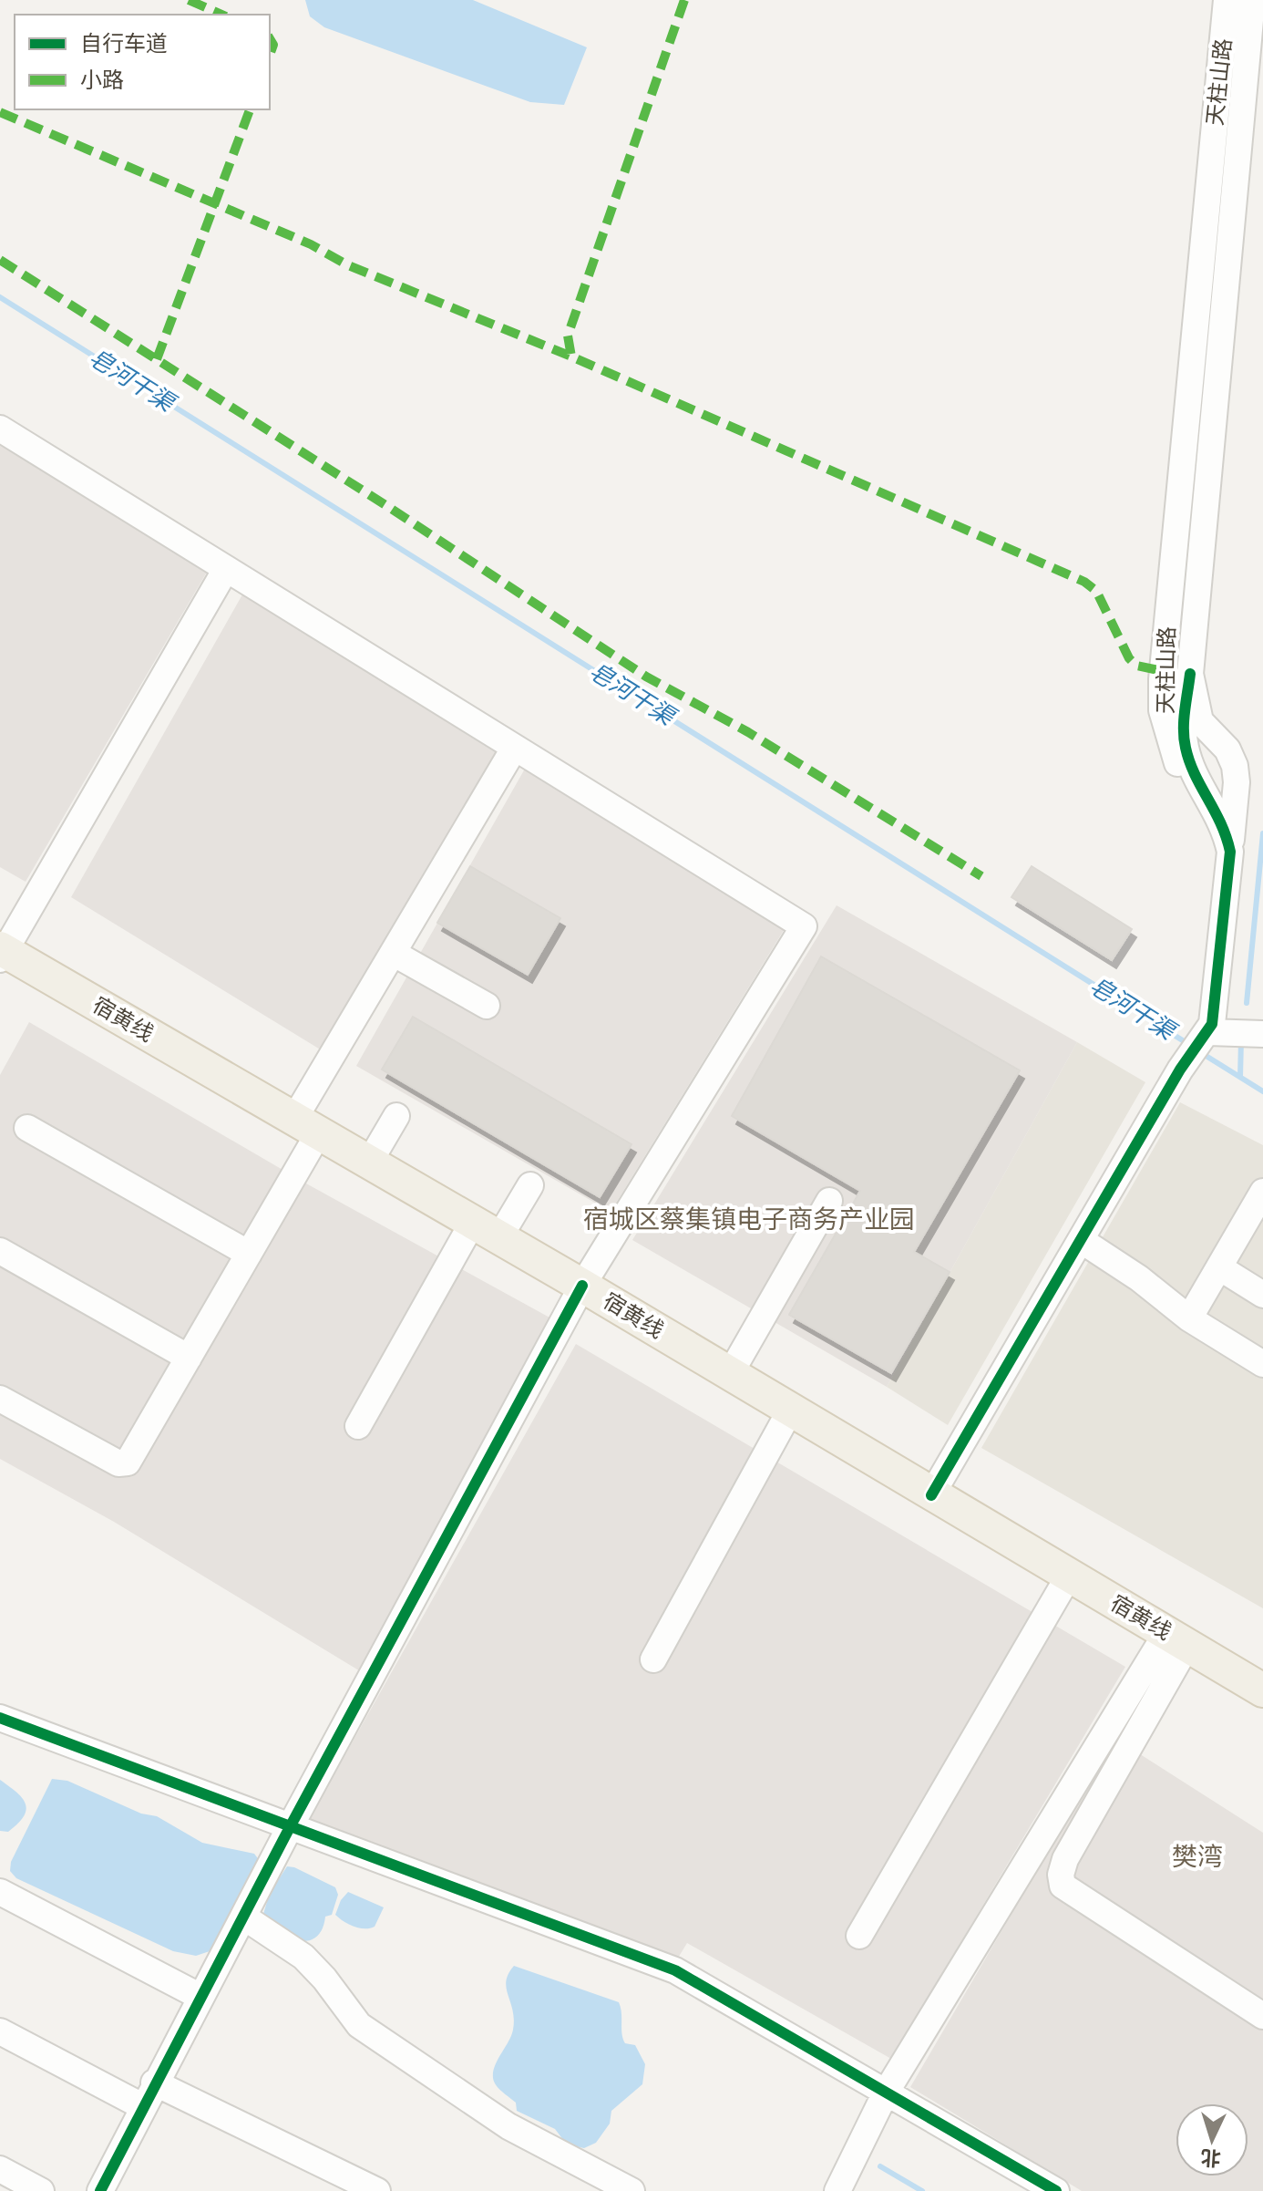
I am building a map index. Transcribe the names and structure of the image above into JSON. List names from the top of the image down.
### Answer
{
  "streets": {
    "main road": ["宿黄线"],
    "street": ["天柱山路"]
  },
  "districts": ["宿城区蔡集镇电子商务产业园", "樊湾"],
  "water": ["皂河干渠"],
  "legend": ["自行车道", "小路"],
  "north": "bottom"
}
